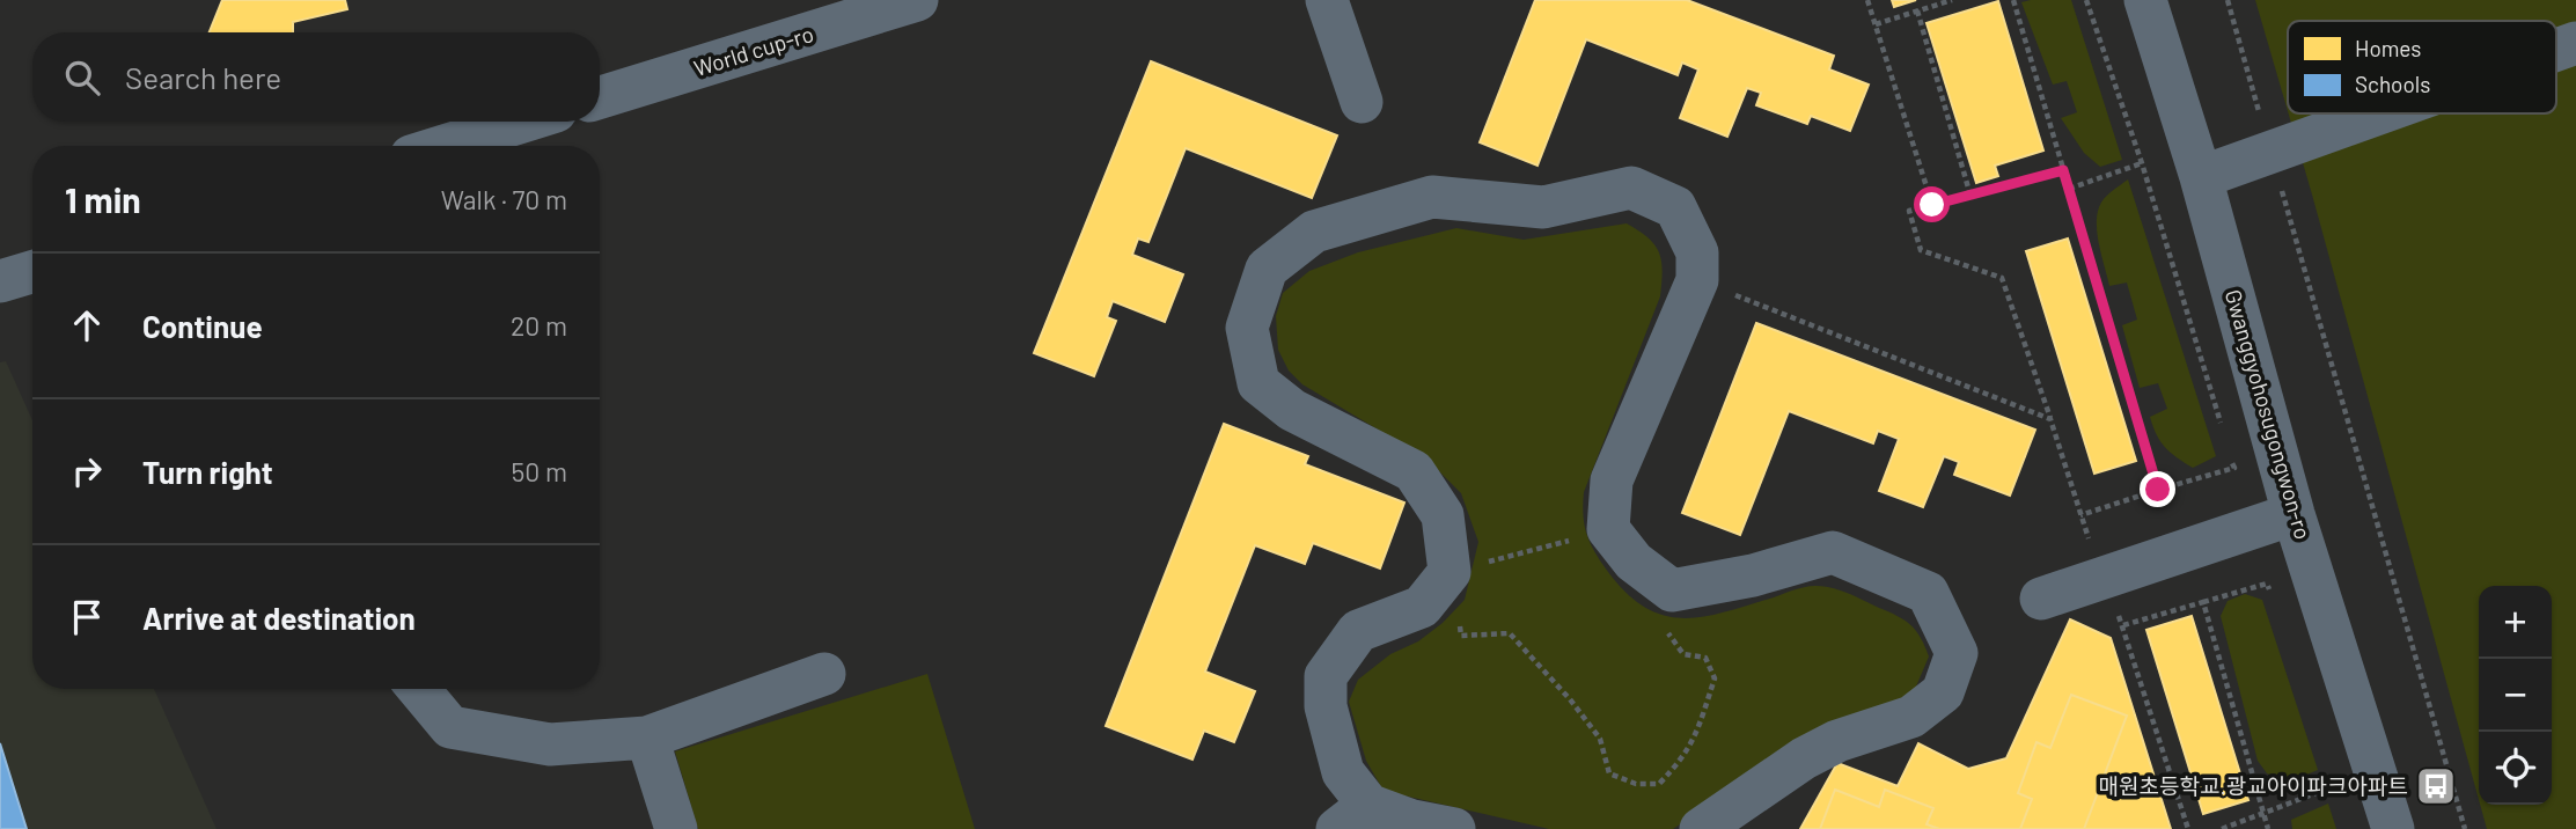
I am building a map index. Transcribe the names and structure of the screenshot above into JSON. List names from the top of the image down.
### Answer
{
  "streets": {
    "street": ["World cup-ro", "Gwanggyohosugongwon-ro"]
  },
  "places": {
    "bus stop": ["매원초등학교.광교아이파크아파트"]
  },
  "legend": ["Homes", "Schools"],
  "page": {
    "search": "Search here",
    "heading": ["1 min", "Walk · 70 m"],
    "list": [
      ["Continue", "20 m"],
      ["Turn right", "50 m"],
      "Arrive at destination"
    ],
    "map_buttons": ["+", "−"]
  }
}
